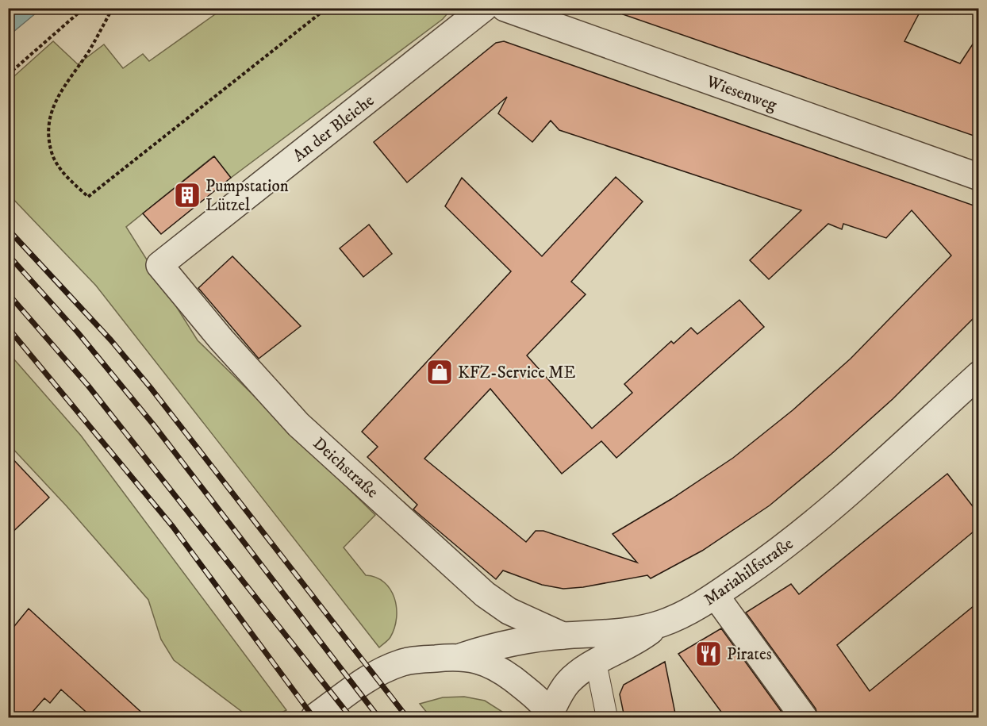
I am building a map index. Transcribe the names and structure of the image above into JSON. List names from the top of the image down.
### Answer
{
  "streets": {
    "street": [
      "Wiesenweg",
      "An der Bleiche",
      "Deichstraße",
      "Mariahilfstraße"
    ]
  },
  "crossings": [
    ["An der Bleiche", "Deichstraße"],
    ["Deichstraße", "Mariahilfstraße"]
  ],
  "places": {
    "building": ["Pumpstation Lützel"],
    "shop": ["KFZ-Service ME"],
    "restaurant": ["Pirates"]
  }
}
